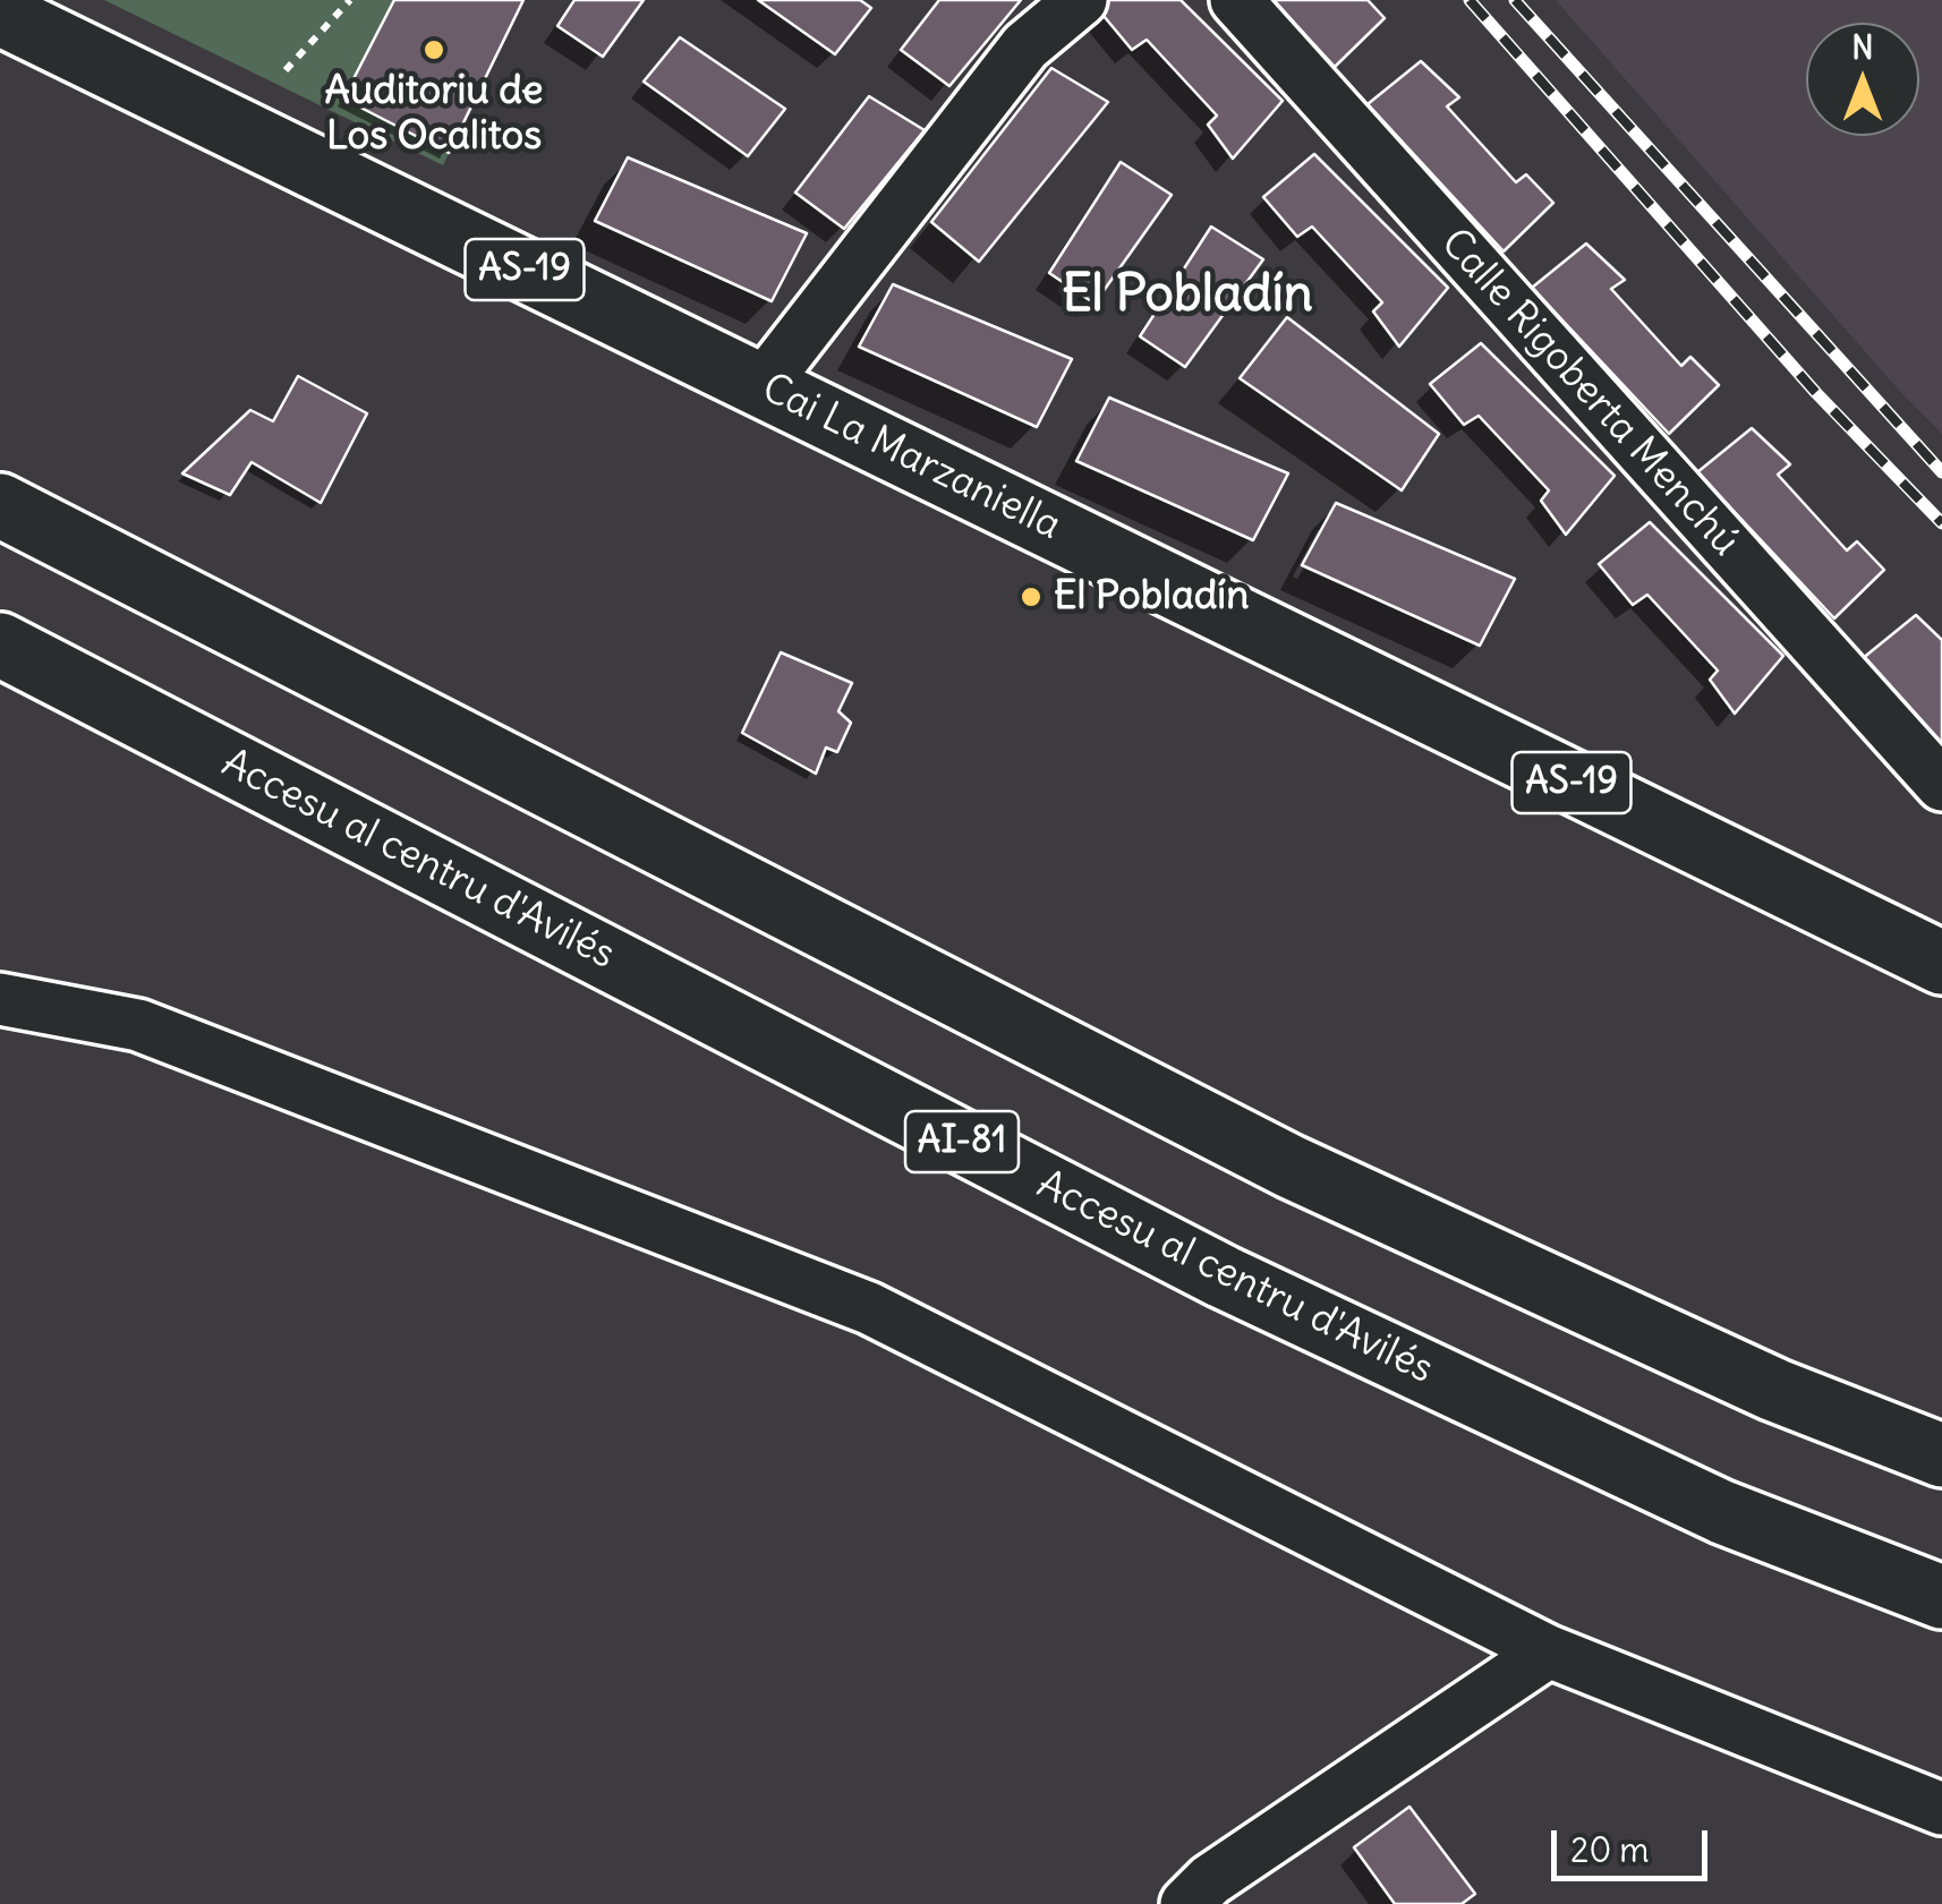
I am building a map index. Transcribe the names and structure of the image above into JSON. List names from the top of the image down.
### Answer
{
  "streets": {
    "main road": [
      "AS-19",
      "Cai La Marzaniella",
      "Accesu al centru d'Avilés",
      "AI-81"
    ],
    "street": ["Calle Rigoberta Menchú"]
  },
  "districts": ["El Pobladín"],
  "places": ["Auditoriu de Los Ocalitos", "El Pobladín"],
  "scale_bar": "20 m",
  "north": "top"
}
